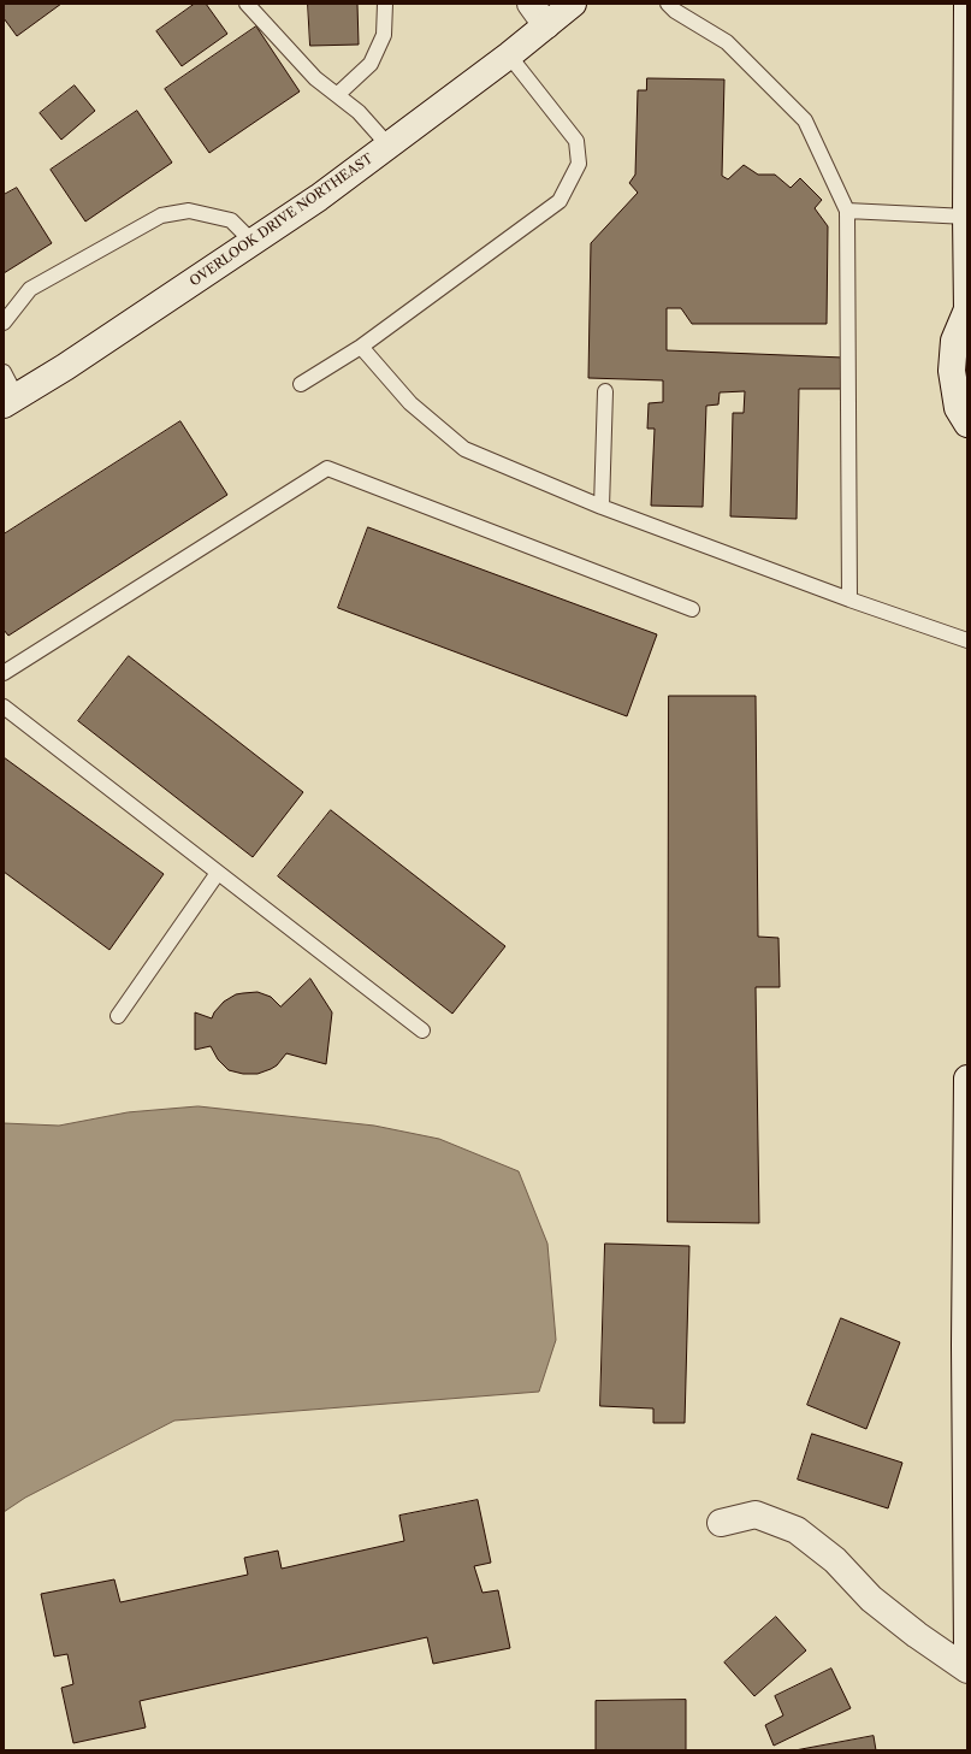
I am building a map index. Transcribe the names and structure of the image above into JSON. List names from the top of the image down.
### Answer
{
  "streets": {
    "street": ["OVERLOOK DRIVE NORTHEAST"]
  }
}
